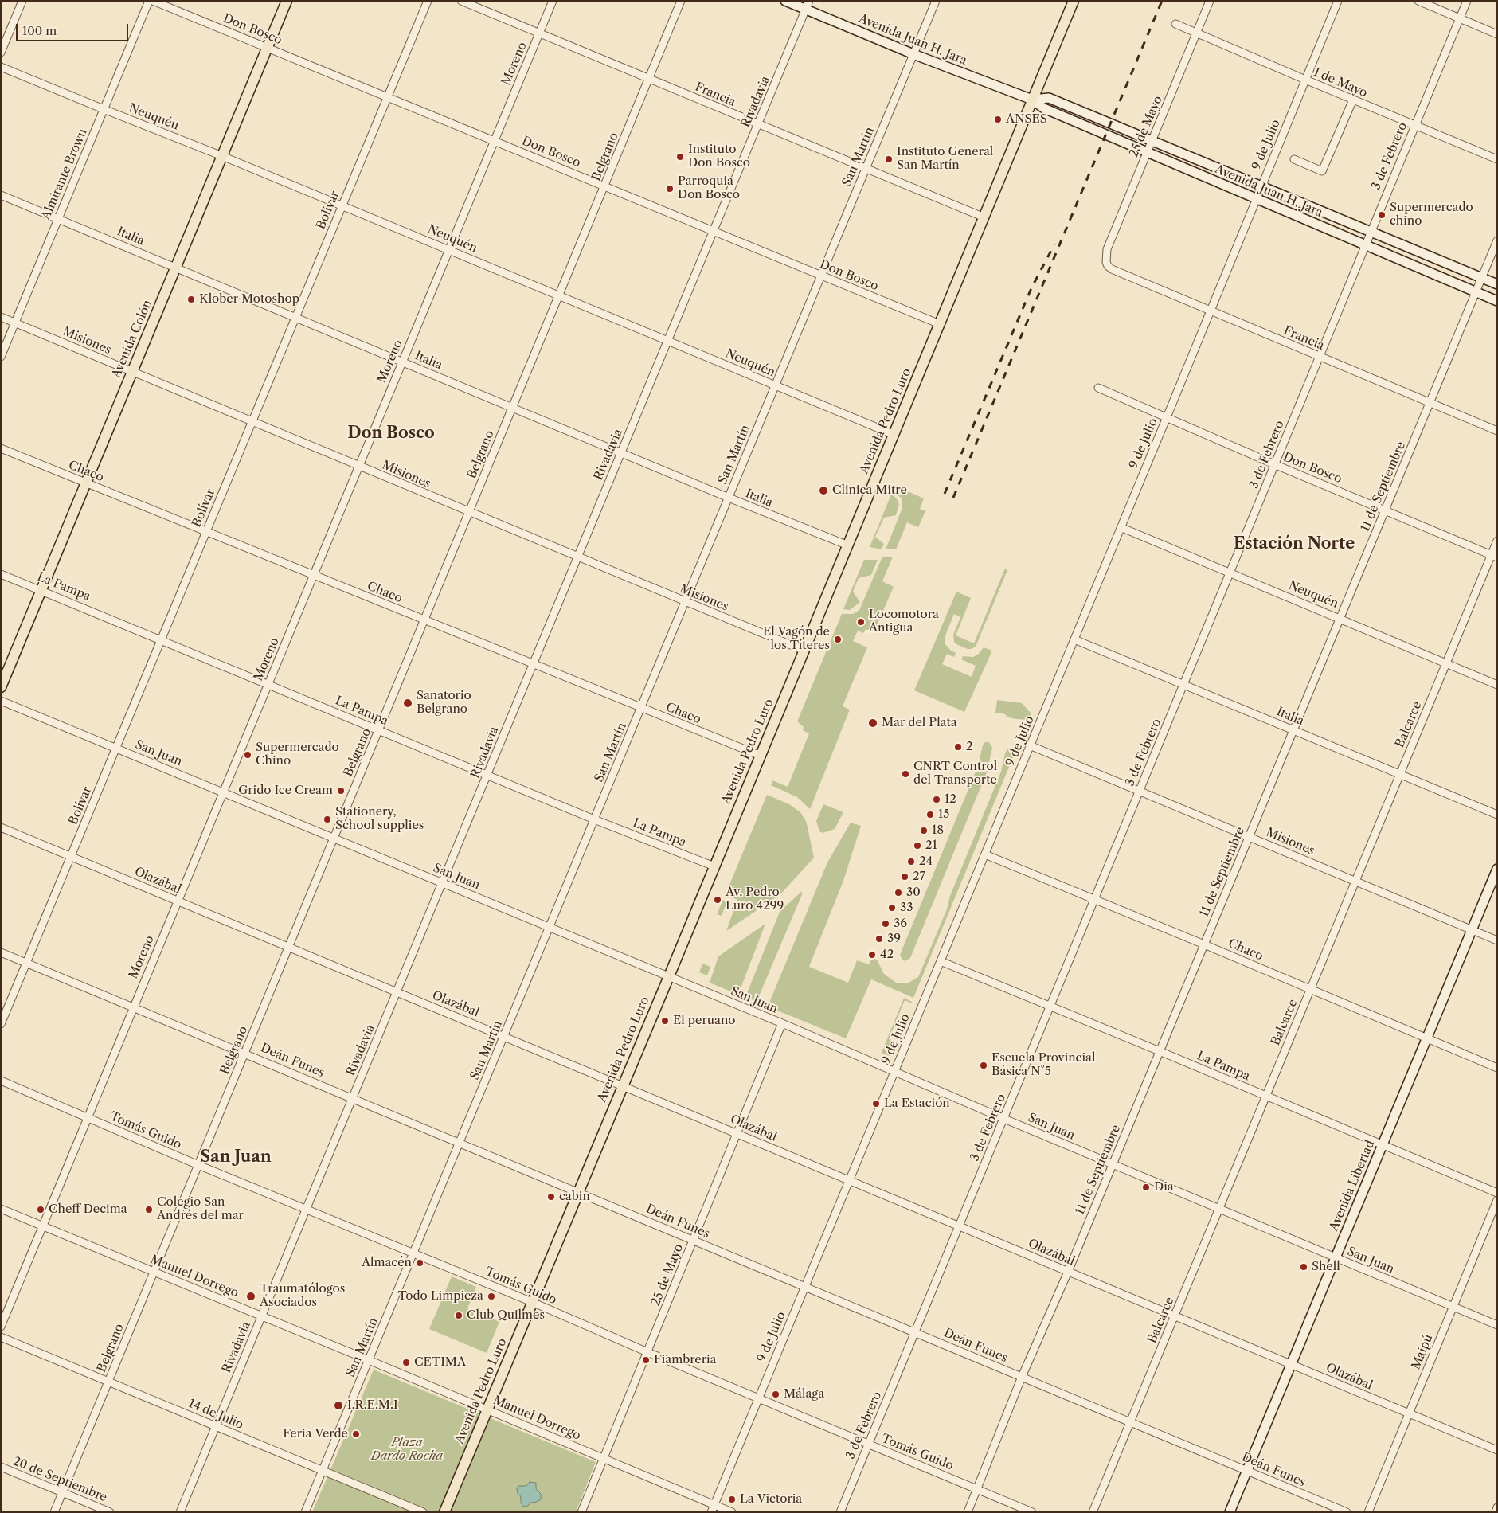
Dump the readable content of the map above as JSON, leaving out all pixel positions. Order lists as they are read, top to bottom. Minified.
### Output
{"streets":{"main road":["Avenida Juan H. Jara","Avenida Colón","Avenida Pedro Luro","Avenida Libertad"],"street":["Don Bosco","Moreno","1 de Mayo","Francia","Rivadavia","Neuquén","25 de Mayo","9 de Julio","3 de Febrero","Belgrano","San Martín","Almirante Brown","Bolívar","Italia","Misiones","Chaco","11 de Septiembre","La Pampa","Balcarce","San Juan","Olazábal","Deán Funes","Tomás Guido","Manuel Dorrego","Maipú","14 de Julio","20 de Septiembre"]},"crossings":[["Don Bosco","Moreno"],["Don Bosco","Rivadavia"],["Don Bosco","9 de Julio"],["Don Bosco","3 de Febrero"],["Don Bosco","Belgrano"],["Don Bosco","San Martín"],["Don Bosco","Bolívar"],["Don Bosco","Avenida Colón"],["Don Bosco","Avenida Pedro Luro"],["Don Bosco","11 de Septiembre"],["Don Bosco","Balcarce"],["Avenida Juan H. Jara","Rivadavia"],["Avenida Juan H. Jara","25 de Mayo"],["Avenida Juan H. Jara","9 de Julio"],["Avenida Juan H. Jara","3 de Febrero"],["Avenida Juan H. Jara","San Martín"],["Avenida Juan H. Jara","Avenida Pedro Luro"],["Avenida Juan H. Jara","11 de Septiembre"],["Moreno","Francia"],["Moreno","Neuquén"],["Moreno","Italia"],["Moreno","Misiones"],["Moreno","Chaco"],["Moreno","La Pampa"],["Moreno","San Juan"],["Moreno","Olazábal"],["Moreno","Deán Funes"],["Moreno","Tomás Guido"],["Moreno","Manuel Dorrego"],["1 de Mayo","25 de Mayo"],["1 de Mayo","9 de Julio"],["1 de Mayo","3 de Febrero"],["Francia","Rivadavia"],["Francia","25 de Mayo"],["Francia","9 de Julio"],["Francia","3 de Febrero"],["Francia","Belgrano"],["Francia","San Martín"],["Francia","Avenida Pedro Luro"],["Francia","11 de Septiembre"],["Rivadavia","Neuquén"],["Rivadavia","Italia"],["Rivadavia","Misiones"],["Rivadavia","Chaco"],["Rivadavia","La Pampa"],["Rivadavia","San Juan"],["Rivadavia","Olazábal"],["Rivadavia","Deán Funes"],["Rivadavia","Tomás Guido"],["Rivadavia","Manuel Dorrego"],["Rivadavia","14 de Julio"],["Neuquén","9 de Julio"],["Neuquén","3 de Febrero"],["Neuquén","Belgrano"],["Neuquén","San Martín"],["Neuquén","Almirante Brown"],["Neuquén","Bolívar"],["Neuquén","Avenida Colón"],["Neuquén","Avenida Pedro Luro"],["Neuquén","11 de Septiembre"],["Neuquén","Balcarce"],["25 de Mayo","San Juan"],["25 de Mayo","Olazábal"],["25 de Mayo","Deán Funes"],["25 de Mayo","Tomás Guido"],["25 de Mayo","Manuel Dorrego"],["9 de Julio","Italia"],["9 de Julio","Misiones"],["9 de Julio","Chaco"],["9 de Julio","La Pampa"],["9 de Julio","San Juan"],["9 de Julio","Olazábal"],["9 de Julio","Deán Funes"],["9 de Julio","Tomás Guido"],["9 de Julio","Manuel Dorrego"],["3 de Febrero","Italia"],["3 de Febrero","Misiones"],["3 de Febrero","Chaco"],["3 de Febrero","La Pampa"],["3 de Febrero","San Juan"],["3 de Febrero","Olazábal"],["3 de Febrero","Deán Funes"],["3 de Febrero","Tomás Guido"],["Belgrano","Italia"],["Belgrano","Misiones"],["Belgrano","Chaco"],["Belgrano","La Pampa"],["Belgrano","San Juan"],["Belgrano","Olazábal"],["Belgrano","Deán Funes"],["Belgrano","Tomás Guido"],["Belgrano","Manuel Dorrego"],["Belgrano","14 de Julio"],["Belgrano","20 de Septiembre"],["San Martín","Italia"],["San Martín","Misiones"],["San Martín","Chaco"],["San Martín","La Pampa"],["San Martín","San Juan"],["San Martín","Olazábal"],["San Martín","Deán Funes"],["San Martín","Tomás Guido"],["San Martín","Manuel Dorrego"],["San Martín","14 de Julio"],["Almirante Brown","Italia"],["Almirante Brown","Misiones"],["Bolívar","Italia"],["Bolívar","Misiones"],["Bolívar","Chaco"],["Bolívar","La Pampa"],["Bolívar","San Juan"],["Bolívar","Olazábal"],["Bolívar","Deán Funes"],["Italia","Avenida Colón"],["Italia","Avenida Pedro Luro"],["Italia","11 de Septiembre"],["Italia","Balcarce"],["Avenida Colón","Misiones"],["Avenida Colón","Chaco"],["Avenida Colón","La Pampa"],["Misiones","Avenida Pedro Luro"],["Misiones","11 de Septiembre"],["Misiones","Balcarce"],["Misiones","Avenida Libertad"],["Avenida Pedro Luro","Chaco"],["Avenida Pedro Luro","La Pampa"],["Avenida Pedro Luro","San Juan"],["Avenida Pedro Luro","Olazábal"],["Avenida Pedro Luro","Deán Funes"],["Avenida Pedro Luro","Tomás Guido"],["Avenida Pedro Luro","Manuel Dorrego"],["Chaco","11 de Septiembre"],["Chaco","Balcarce"],["Chaco","Avenida Libertad"],["11 de Septiembre","La Pampa"],["11 de Septiembre","San Juan"],["11 de Septiembre","Olazábal"],["11 de Septiembre","Deán Funes"],["11 de Septiembre","Tomás Guido"],["La Pampa","Balcarce"],["La Pampa","Avenida Libertad"],["Balcarce","San Juan"],["Balcarce","Olazábal"],["Balcarce","Deán Funes"],["San Juan","Avenida Libertad"],["San Juan","Maipú"],["Olazábal","Avenida Libertad"],["Olazábal","Maipú"],["Deán Funes","Avenida Libertad"]],"districts":["Don Bosco","Estación Norte","San Juan"],"parks":["Plaza Dardo Rocha"],"places":["ANSES","Instituto Don Bosco","Instituto General San Martín","Parroquia Don Bosco","Supermercado chino","Klober Motoshop","Clinica Mitre","Locomotora Antigua","El Vagón de los Títeres","Sanatorio Belgrano","Mar del Plata","2","Supermercado Chino","CNRT Control del Transporte","Grido Ice Cream","12","15","Stationery, School supplies","18","21","24","27","30","Av. Pedro Luro 4299","33","36","39","42","El peruano","Escuela Provincial Básica N°5","La Estación","Dia","cabin","Cheff Decima","Colegio San Andrés del mar","Almacén","Shell","Traumatólogos Asociados","Todo Limpieza","Club Quilmes","Fiambreria","CETIMA","Málaga","I.R.E.M.I","Feria Verde","La Victoria"],"scale_bar":"100 m"}
